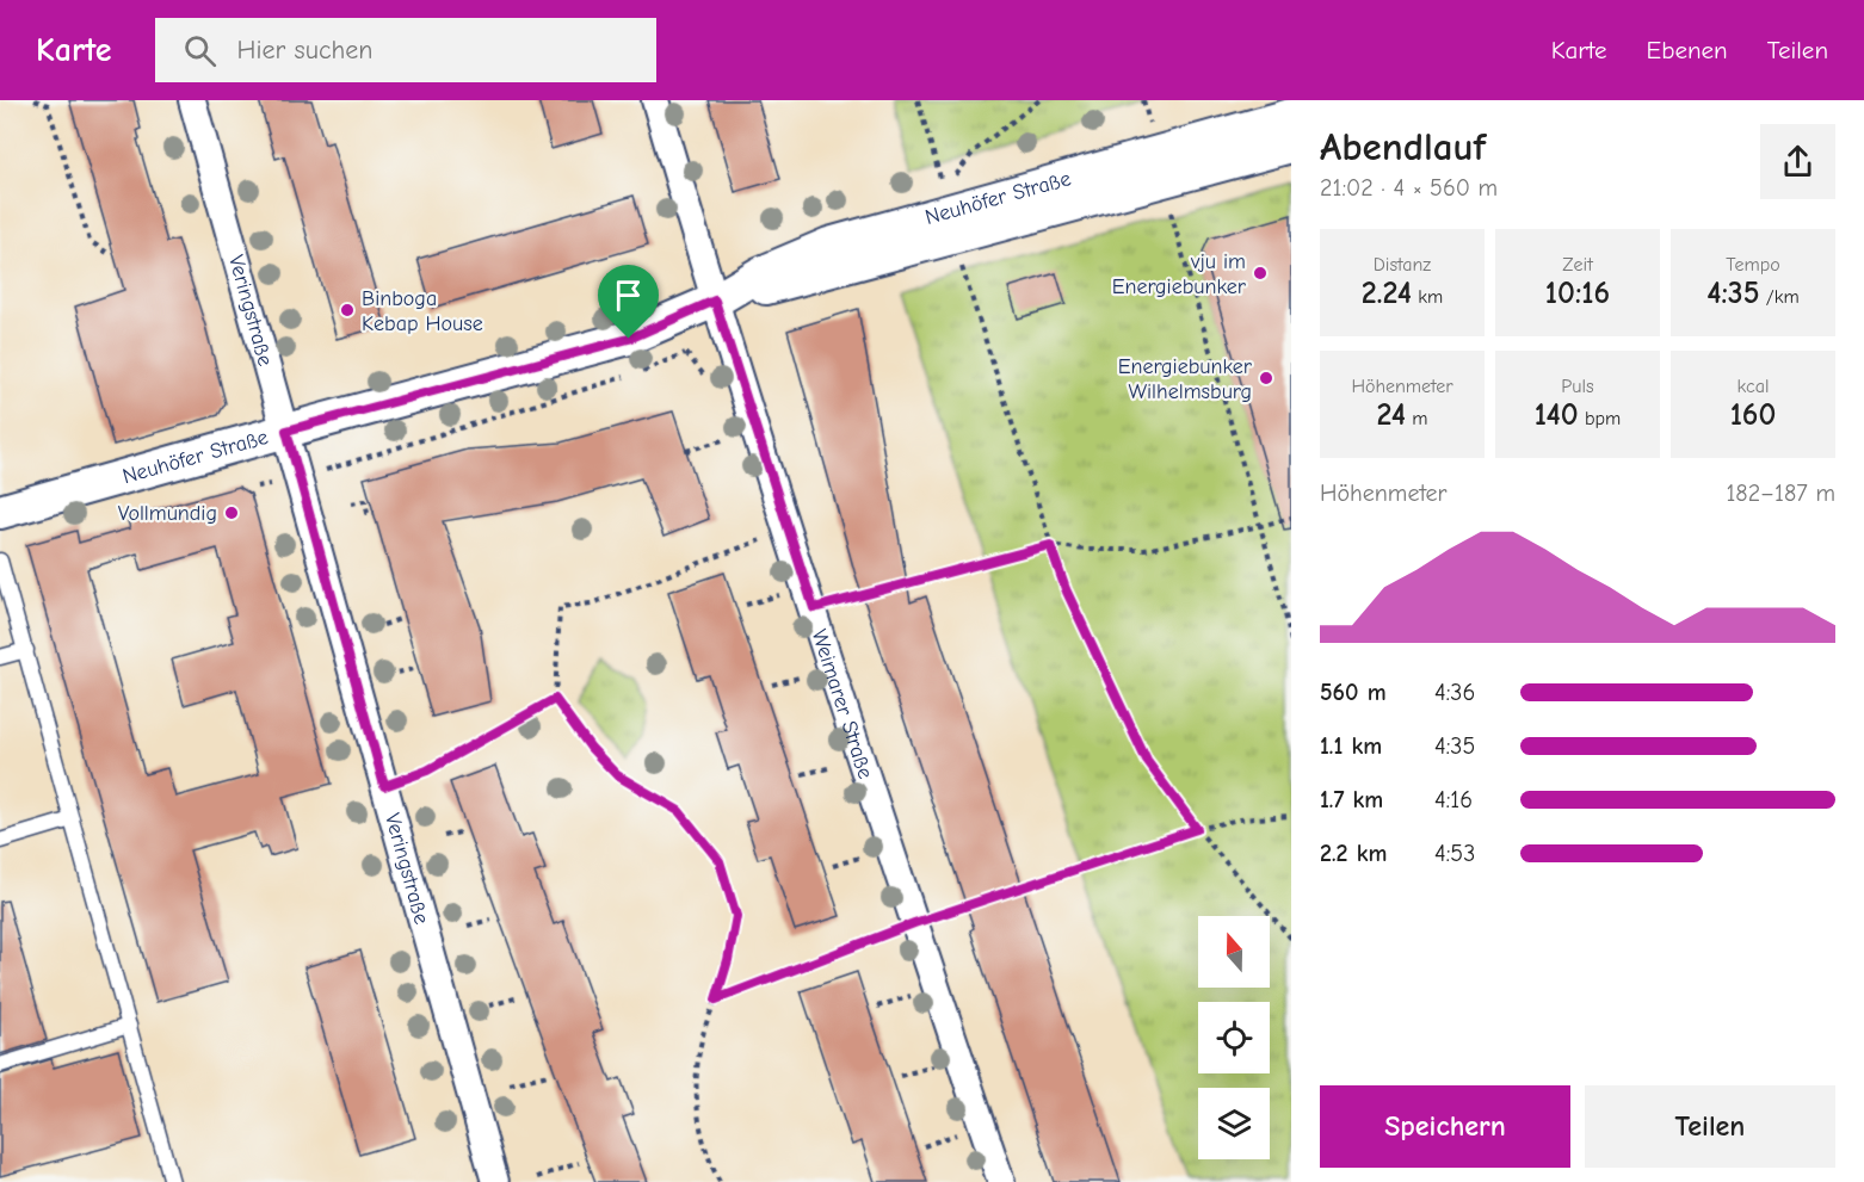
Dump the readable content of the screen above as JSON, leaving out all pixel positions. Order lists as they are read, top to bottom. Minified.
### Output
{"streets":{"street":["Neuhöfer Straße","Veringstraße","Weimarer Straße"]},"crossings":[["Neuhöfer Straße","Veringstraße"],["Neuhöfer Straße","Weimarer Straße"]],"places":["vju im Energiebunker","Binboga Kebap House","Energiebunker Wilhelmsburg","Vollmundig"],"north":"top","page":{"header":"Karte","search":"Hier suchen","nav":["Karte","Ebenen","Teilen"],"heading":["Abendlauf","21:02 · 4 × 560 m"],"stats":[["Distanz","2.24 km"],["Zeit","10:16"],["Tempo","4:35 /km"],["Höhenmeter","24 m"],["Puls","140 bpm"],["kcal","160"]],"chart":["Höhenmeter","182–187 m"],"list":[{"name":"560 m","note":"4:36"},{"name":"1.1 km","note":"4:35"},{"name":"1.7 km","note":"4:16"},{"name":"2.2 km","note":"4:53"}],"buttons":["Speichern","Teilen"]}}
